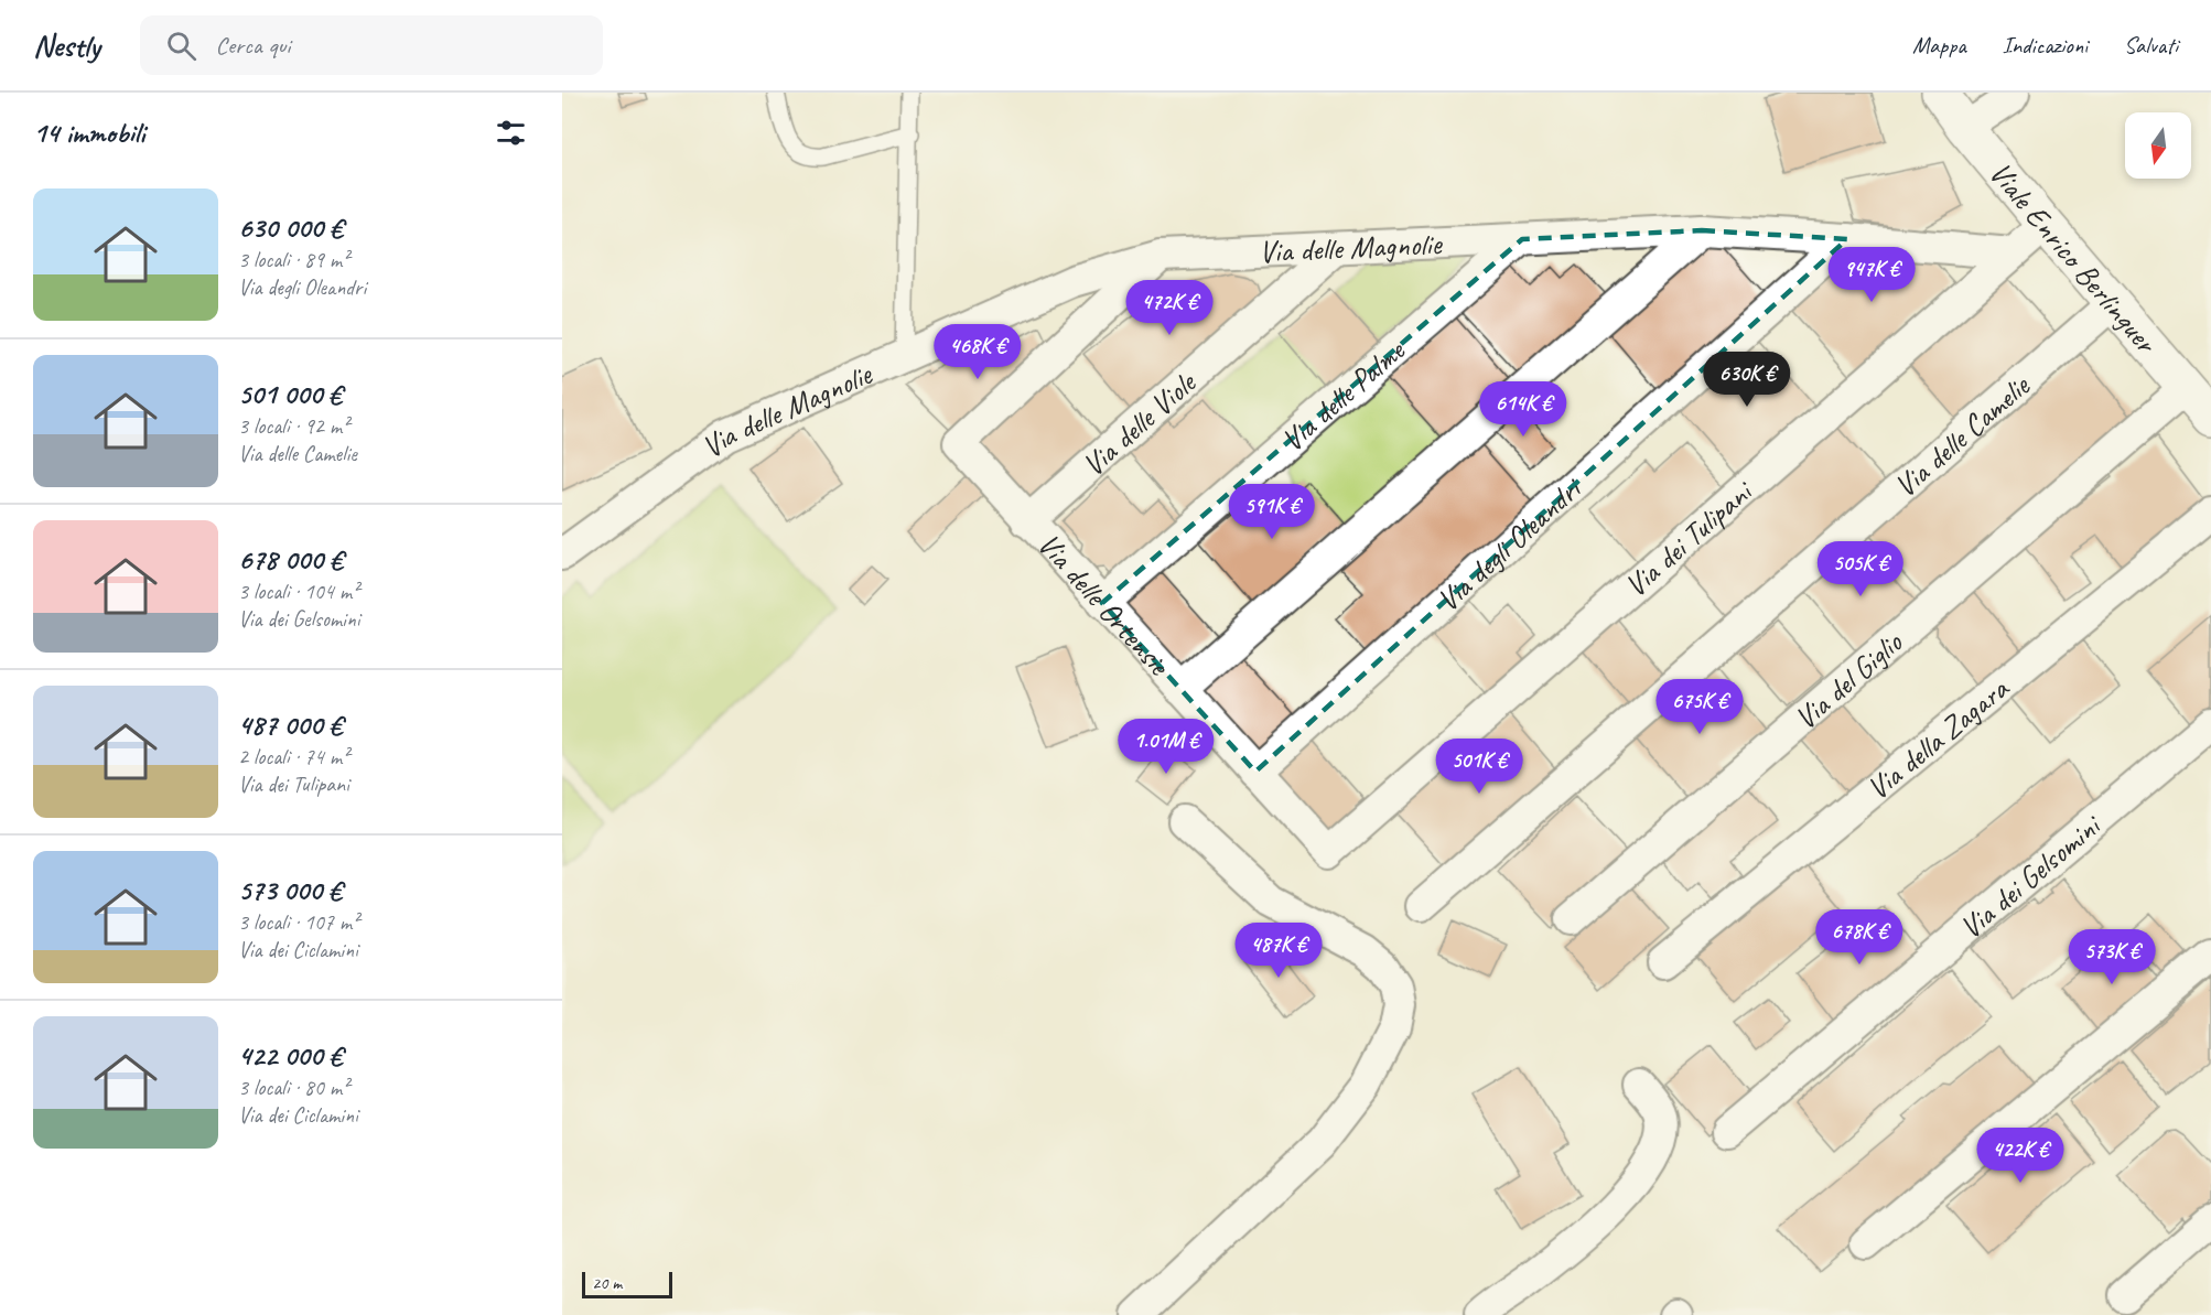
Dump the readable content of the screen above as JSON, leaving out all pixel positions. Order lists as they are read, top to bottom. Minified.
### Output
{"streets":{"main road":["Viale Enrico Berlinguer"],"street":["Via delle Magnolie","Via delle Palme","Via delle Viole","Via delle Camelie","Via dei Tulipani","Via degli Oleandri","Via delle Ortensie","Via del Giglio","Via della Zagara","Via dei Gelsomini"]},"crossings":[["Via delle Magnolie","Via delle Palme"],["Via delle Magnolie","Via delle Viole"],["Via delle Magnolie","Via dei Tulipani"],["Via delle Magnolie","Via degli Oleandri"],["Via delle Magnolie","Via delle Ortensie"],["Viale Enrico Berlinguer","Via delle Camelie"],["Viale Enrico Berlinguer","Via dei Tulipani"],["Viale Enrico Berlinguer","Via del Giglio"],["Via delle Palme","Via delle Ortensie"],["Via delle Viole","Via delle Ortensie"],["Via dei Tulipani","Via delle Ortensie"],["Via degli Oleandri","Via delle Ortensie"]],"scale_bar":"20 m","north":"bottom","page":{"header":"Nestly","search":"Cerca qui","nav":["Mappa","Indicazioni","Salvati"],"heading":"14 immobili","list":[{"name":"630 000 €","note":"3 locali · 89 m² · Via degli Oleandri"},{"name":"501 000 €","note":"3 locali · 92 m² · Via delle Camelie"},{"name":"678 000 €","note":"3 locali · 104 m² · Via dei Gelsomini"},{"name":"487 000 €","note":"2 locali · 74 m² · Via dei Tulipani"},{"name":"573 000 €","note":"3 locali · 107 m² · Via dei Ciclamini"},{"name":"422 000 €","note":"3 locali · 80 m² · Via dei Ciclamini"}],"price":["947K €","472K €","468K €","630K €","614K €","591K €","505K €","675K €","1.01M €","501K €","678K €","487K €","573K €","422K €"],"scale":"20 m"}}
